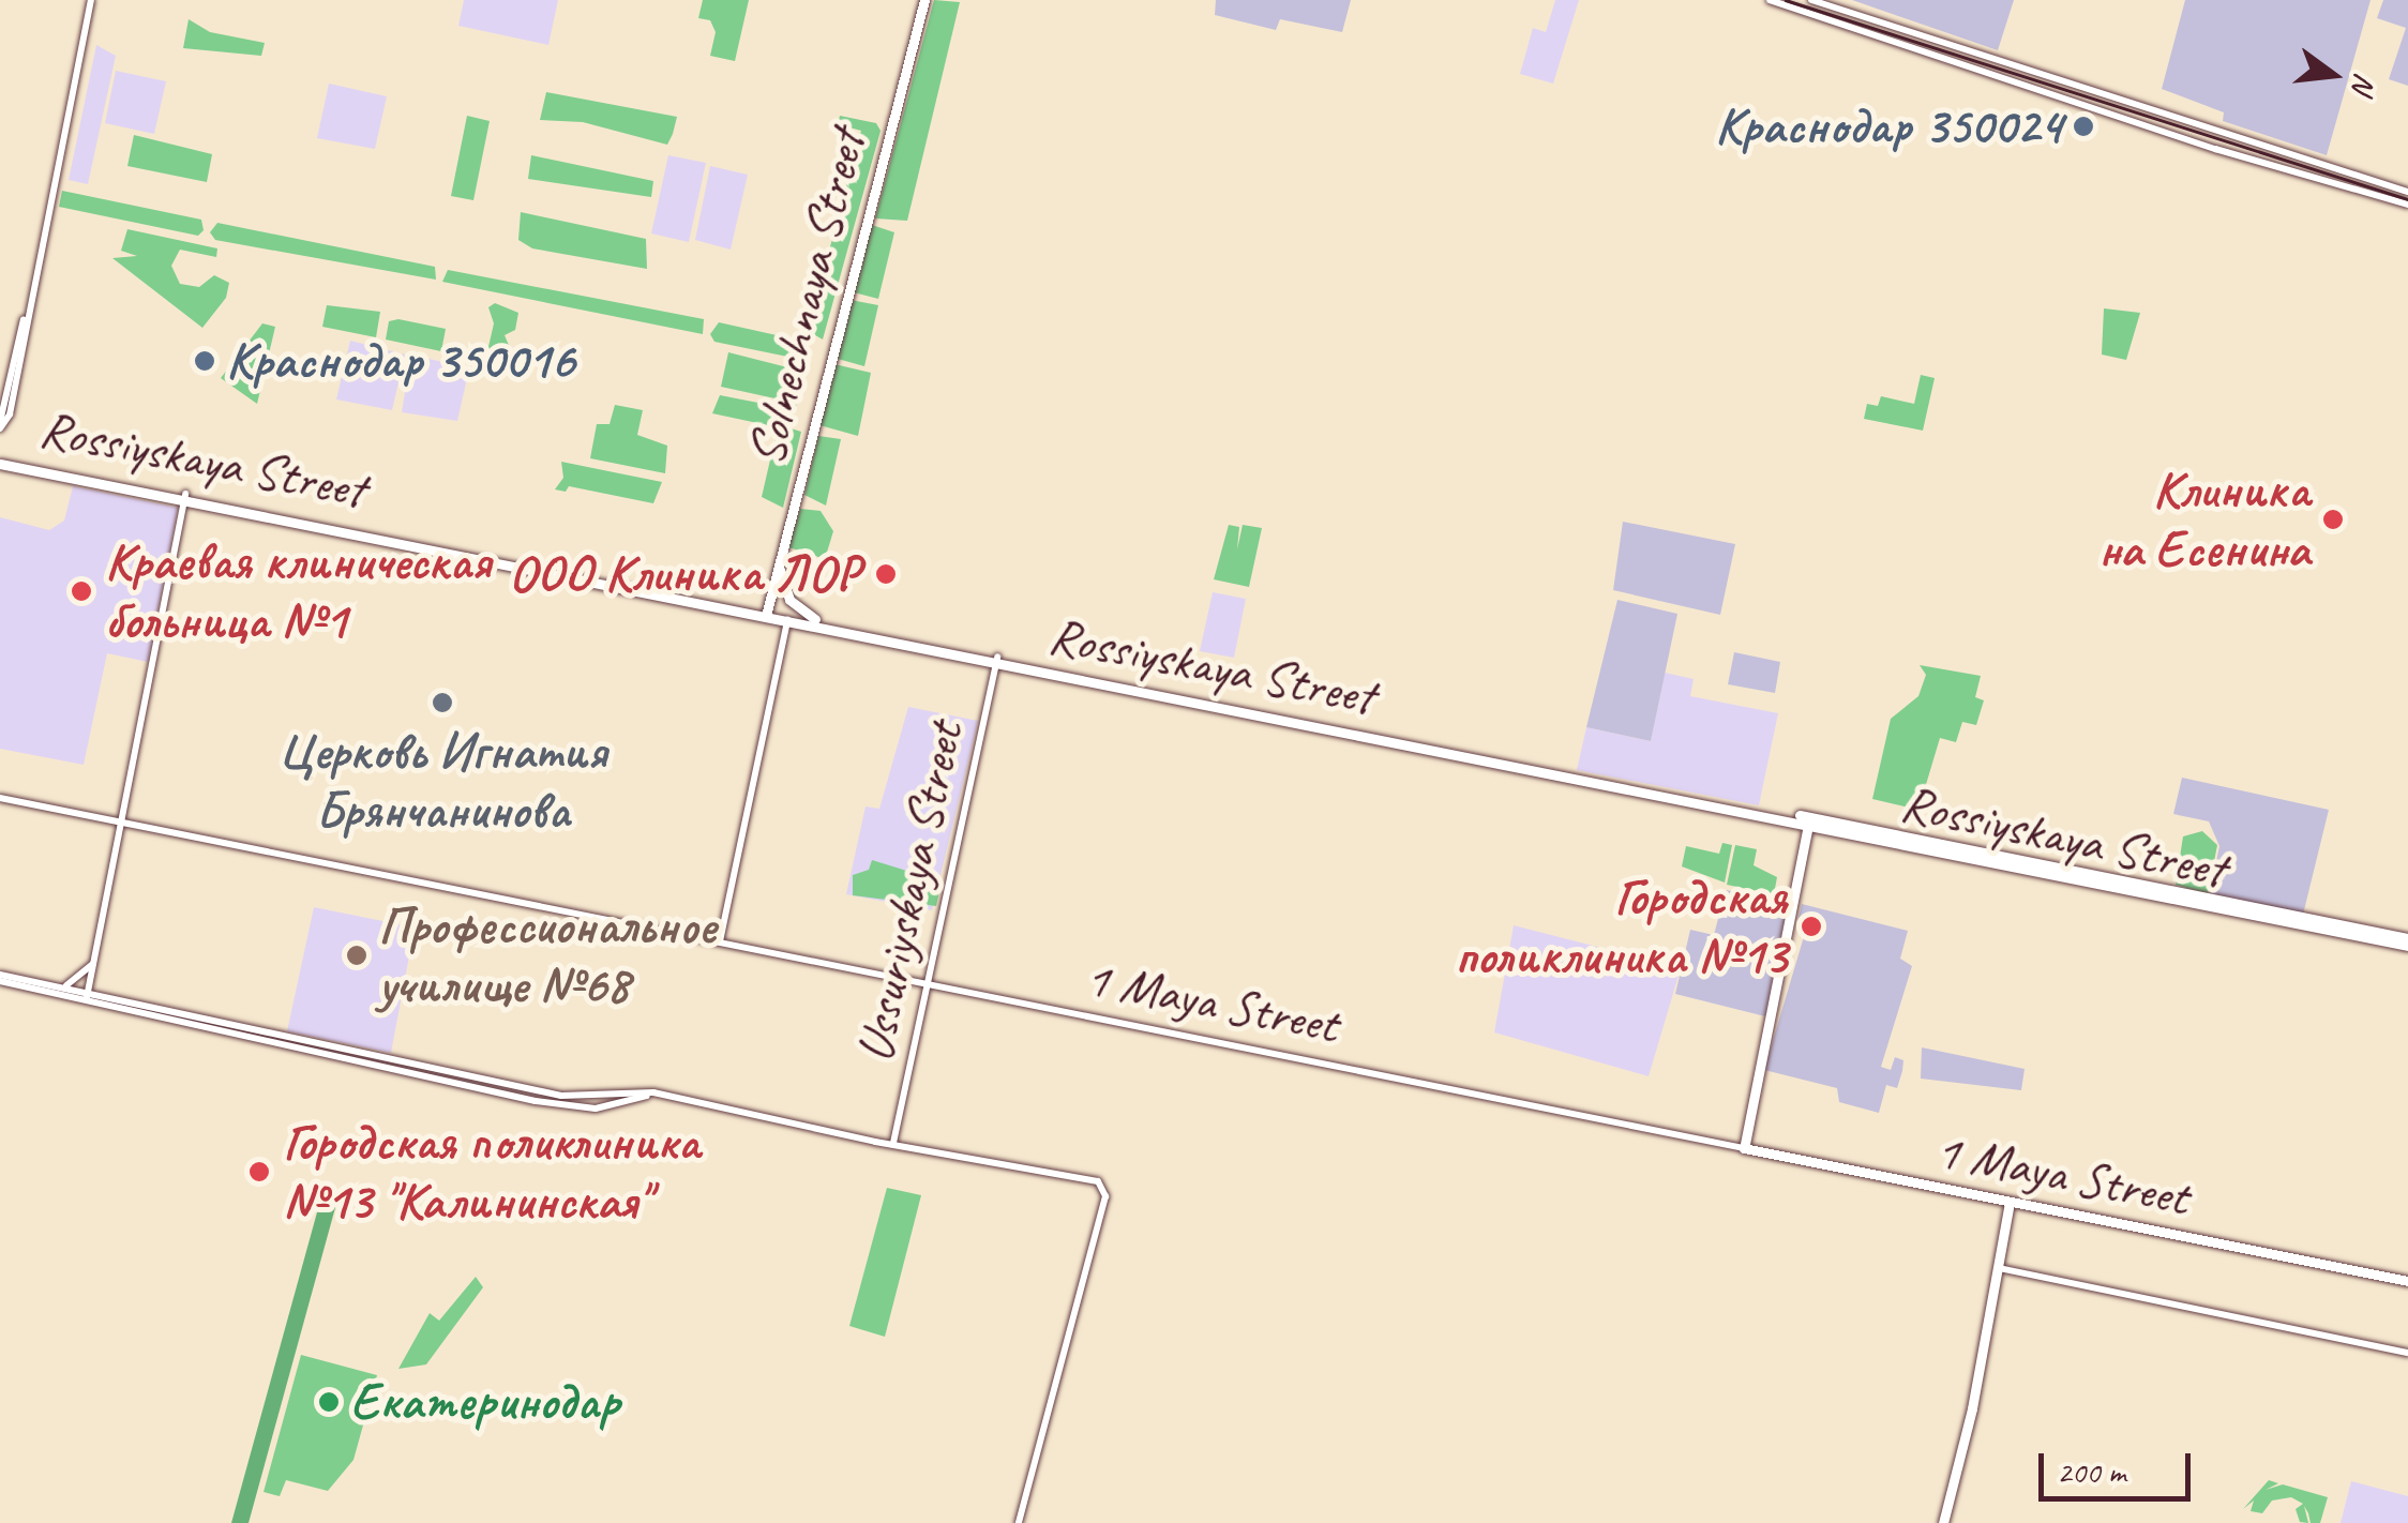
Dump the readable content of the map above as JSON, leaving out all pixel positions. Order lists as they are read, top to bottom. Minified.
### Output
{"streets":{"main road":["Solnechnaya Street","Rossiyskaya Street","1 Maya Street"],"street":["Ussuriyskaya Street"]},"crossings":[["Solnechnaya Street","Rossiyskaya Street"],["Rossiyskaya Street","Ussuriyskaya Street"],["Ussuriyskaya Street","1 Maya Street"]],"places":["Краснодар 350024","Краснодар 350016","Клиника на Есенина","ООО Клиника ЛОР","Краевая клиническая больница №1","Церковь Игнатия Брянчанинова","Городская поликлиника №13","Профессиональное училище №68","Городская поликлиника №13 \"Калининская\"","Екатеринодар"],"scale_bar":"200 m","north":"right"}
